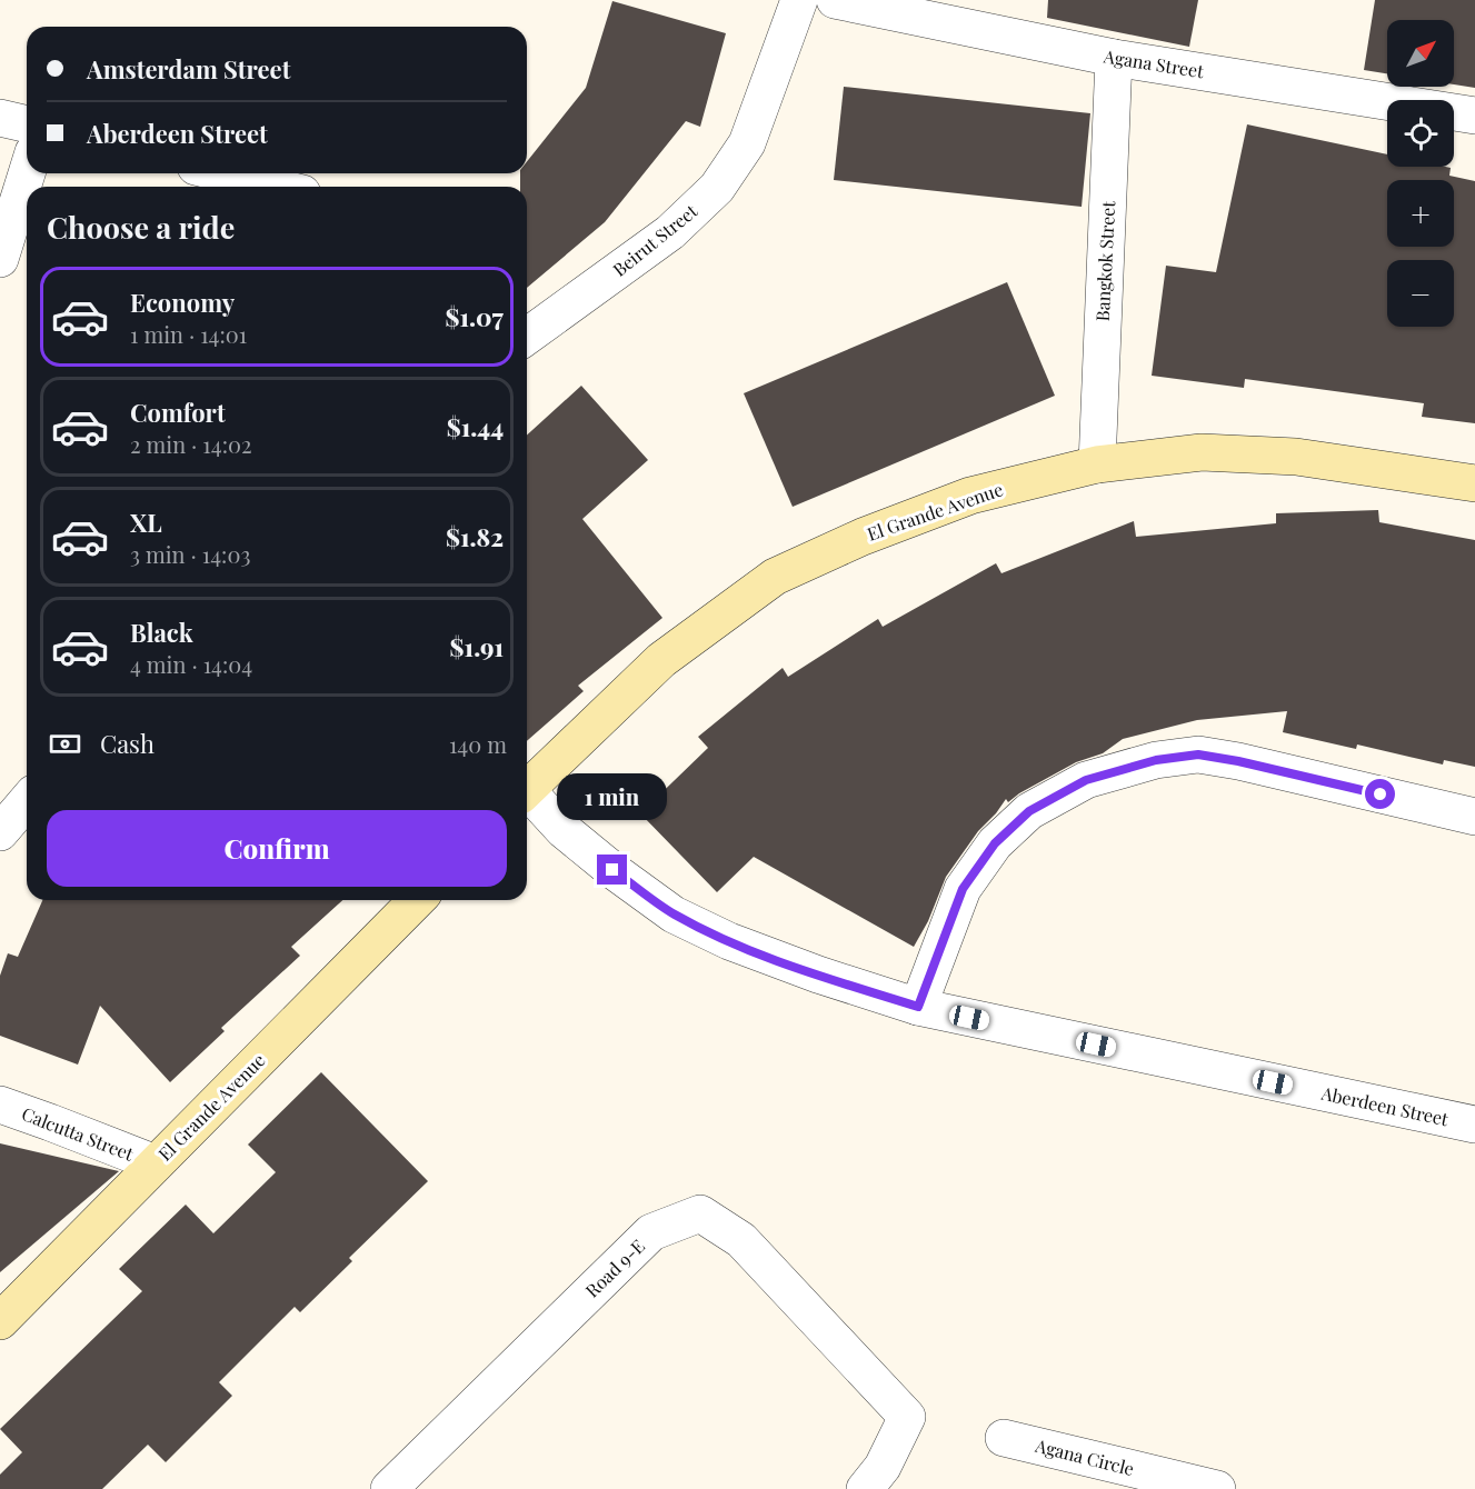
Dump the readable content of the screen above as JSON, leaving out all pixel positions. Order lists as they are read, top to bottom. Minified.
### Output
{"streets":{"street":["Agana Street","Beirut Street","Bangkok Street","El Grande Avenue","Aberdeen Street","Calcutta Street","Road 9-E","Agana Circle"]},"crossings":[["Agana Street","Bangkok Street"],["Bangkok Street","El Grande Avenue"],["El Grande Avenue","Calcutta Street"]],"north":"top right","page":{"map_buttons":["+","−"],"banner":["Amsterdam Street","Aberdeen Street"],"heading":"Choose a ride","list":[{"name":"Economy","note":"1 min · 14:01","value":"$1.07"},{"name":"Comfort","note":"2 min · 14:02","value":"$1.44"},{"name":"XL","note":"3 min · 14:03","value":"$1.82"},{"name":"Black","note":"4 min · 14:04","value":"$1.91"}],"pay":["Cash","140 m"],"bubble":"1 min","buttons":"Confirm"}}
